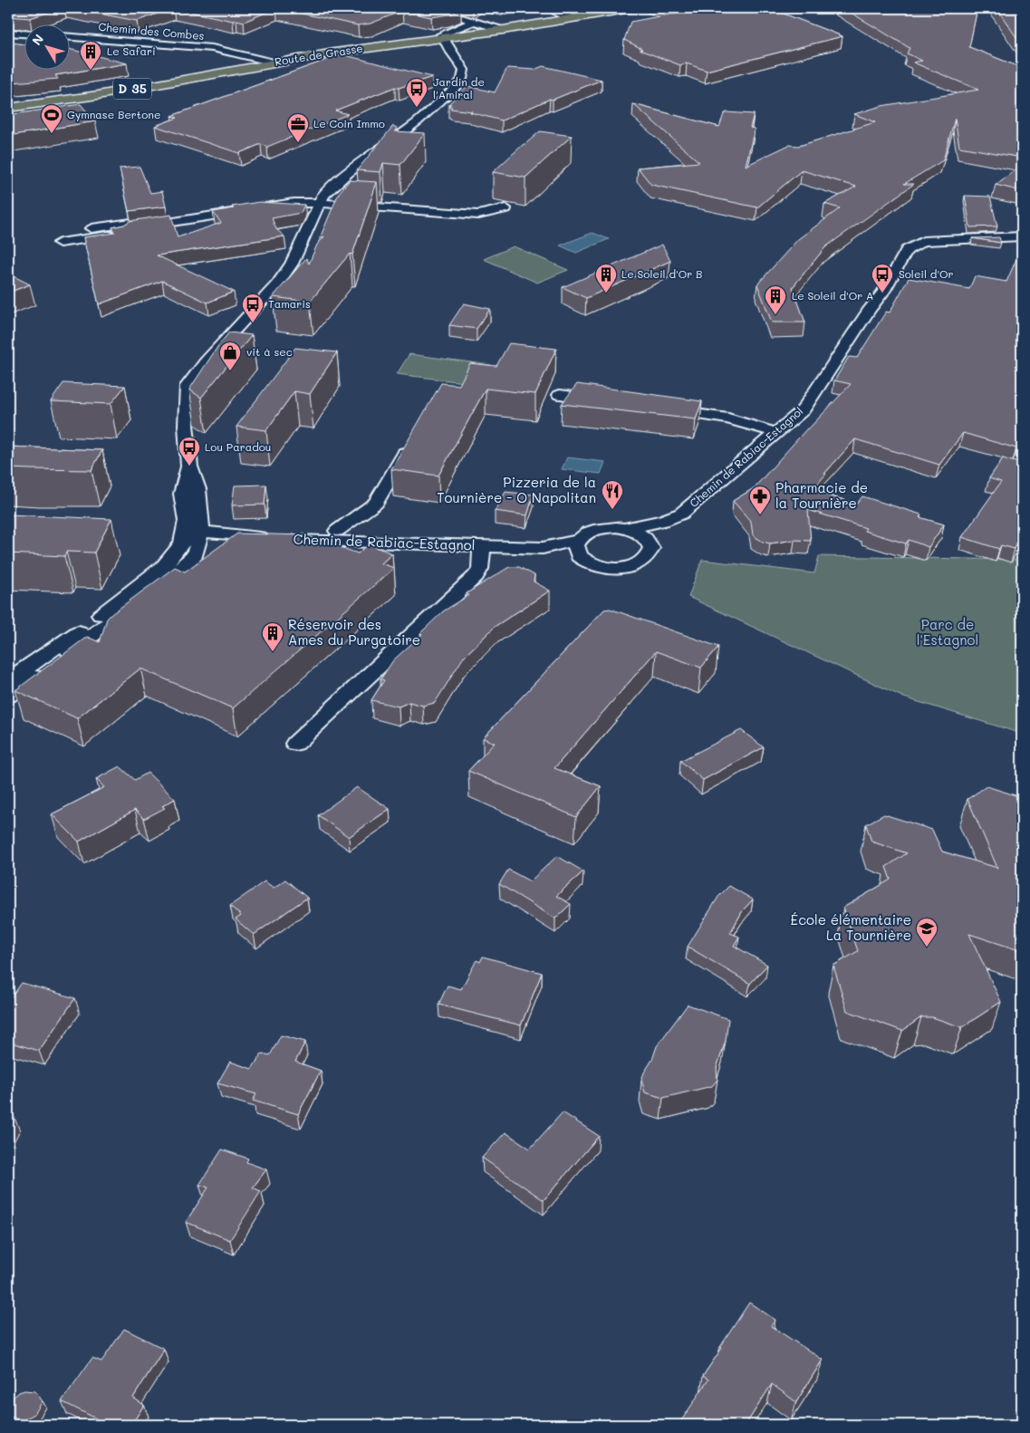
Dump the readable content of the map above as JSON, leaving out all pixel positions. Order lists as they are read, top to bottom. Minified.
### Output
{"streets":{"main road":["Route de Grasse","D 35"],"street":["Chemin des Combes","Chemin de Rabiac-Estagnol"]},"crossings":[["Chemin des Combes","Route de Grasse"]],"parks":["Parc de l'Estagnol"],"places":{"building":["Le Safari","Le Soleil d'Or B","Le Soleil d'Or A","Réservoir des Ames du Purgatoire"],"bus stop":["Jardin de l'Amiral","Soleil d'Or","Tamaris","Lou Paradou"],"sports":["Gymnase Bertone"],"office":["Le Coin Immo"],"shop":["vit à sec"],"restaurant":["Pizzeria de la Tournière - O Napolitan"],"pharmacy":["Pharmacie de la Tournière"],"school or university":["École élémentaire La Tournière"]},"north":"top left"}
